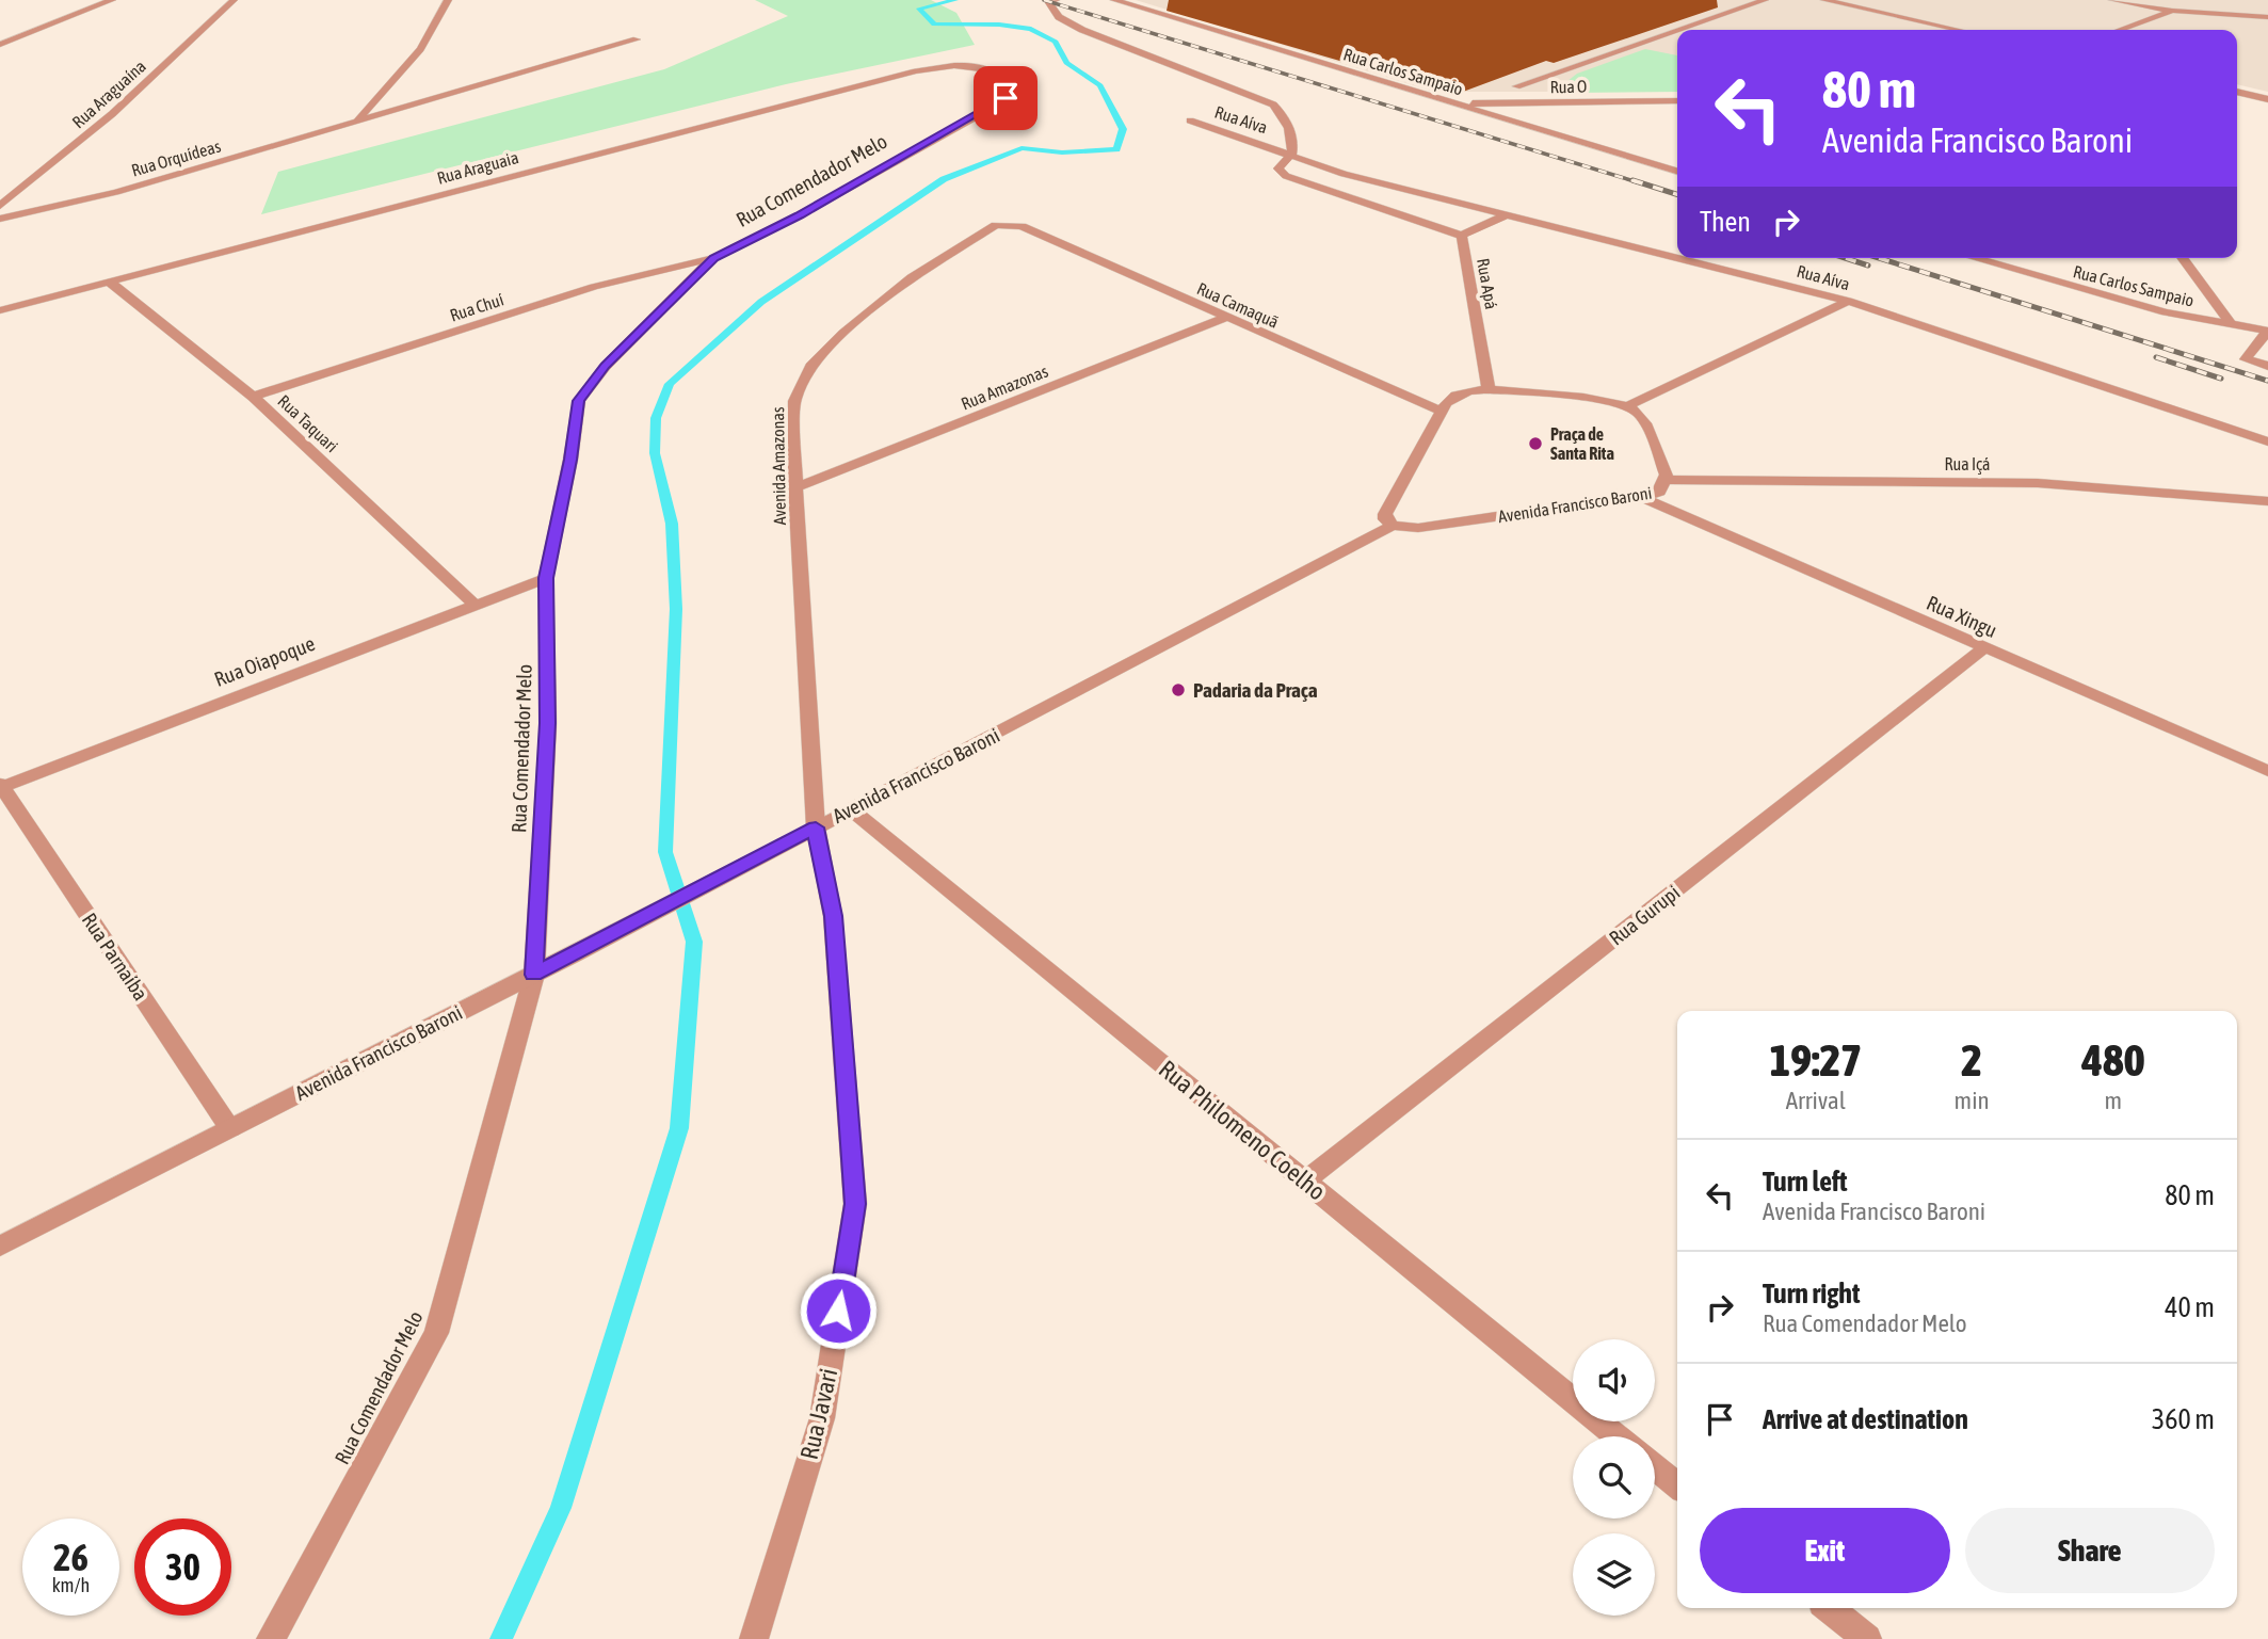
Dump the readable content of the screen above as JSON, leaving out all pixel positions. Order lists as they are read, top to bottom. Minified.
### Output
{"streets":{"street":["Rua Carlos Sampaio","Rua O","Rua Araguaína","Rua Aíva","Rua Orquídeas","Rua Araguaia","Rua Comendador Melo","Rua Apá","Rua Camaquã","Rua Chuí","Rua Amazonas","Rua Taquari","Rua Içá","Avenida Amazonas","Avenida Francisco Baroni","Rua Xingu","Rua Oiapoque","Rua Gurupi","Rua Parnaíba","Rua Philomeno Coelho","Rua Javari"]},"crossings":[["Rua Carlos Sampaio","Rua O"],["Rua Aíva","Rua Apá"],["Rua Araguaia","Rua Comendador Melo"],["Rua Araguaia","Rua Taquari"],["Rua Comendador Melo","Rua Chuí"],["Rua Comendador Melo","Avenida Francisco Baroni"],["Rua Comendador Melo","Rua Oiapoque"],["Rua Camaquã","Rua Amazonas"],["Rua Camaquã","Avenida Amazonas"],["Rua Chuí","Rua Taquari"],["Rua Amazonas","Avenida Amazonas"],["Rua Taquari","Rua Oiapoque"],["Rua Içá","Avenida Francisco Baroni"],["Avenida Amazonas","Avenida Francisco Baroni"],["Avenida Amazonas","Rua Javari"],["Avenida Francisco Baroni","Rua Xingu"],["Avenida Francisco Baroni","Rua Parnaíba"],["Avenida Francisco Baroni","Rua Philomeno Coelho"],["Avenida Francisco Baroni","Rua Javari"],["Rua Xingu","Rua Gurupi"],["Rua Oiapoque","Rua Parnaíba"],["Rua Gurupi","Rua Philomeno Coelho"]],"places":["Praça de Santa Rita","Padaria da Praça"],"page":{"turn":["80 m","Avenida Francisco Baroni"],"then":"Then","eta":["19:27","Arrival","2","min","480","m"],"list":[{"name":"Turn left","note":"Avenida Francisco Baroni","value":"80 m"},{"name":"Turn right","note":"Rua Comendador Melo","value":"40 m"},{"name":"Arrive at destination","value":"360 m"}],"buttons":["Exit","Share"],"speed":"26 km/h","limit":"30"}}
